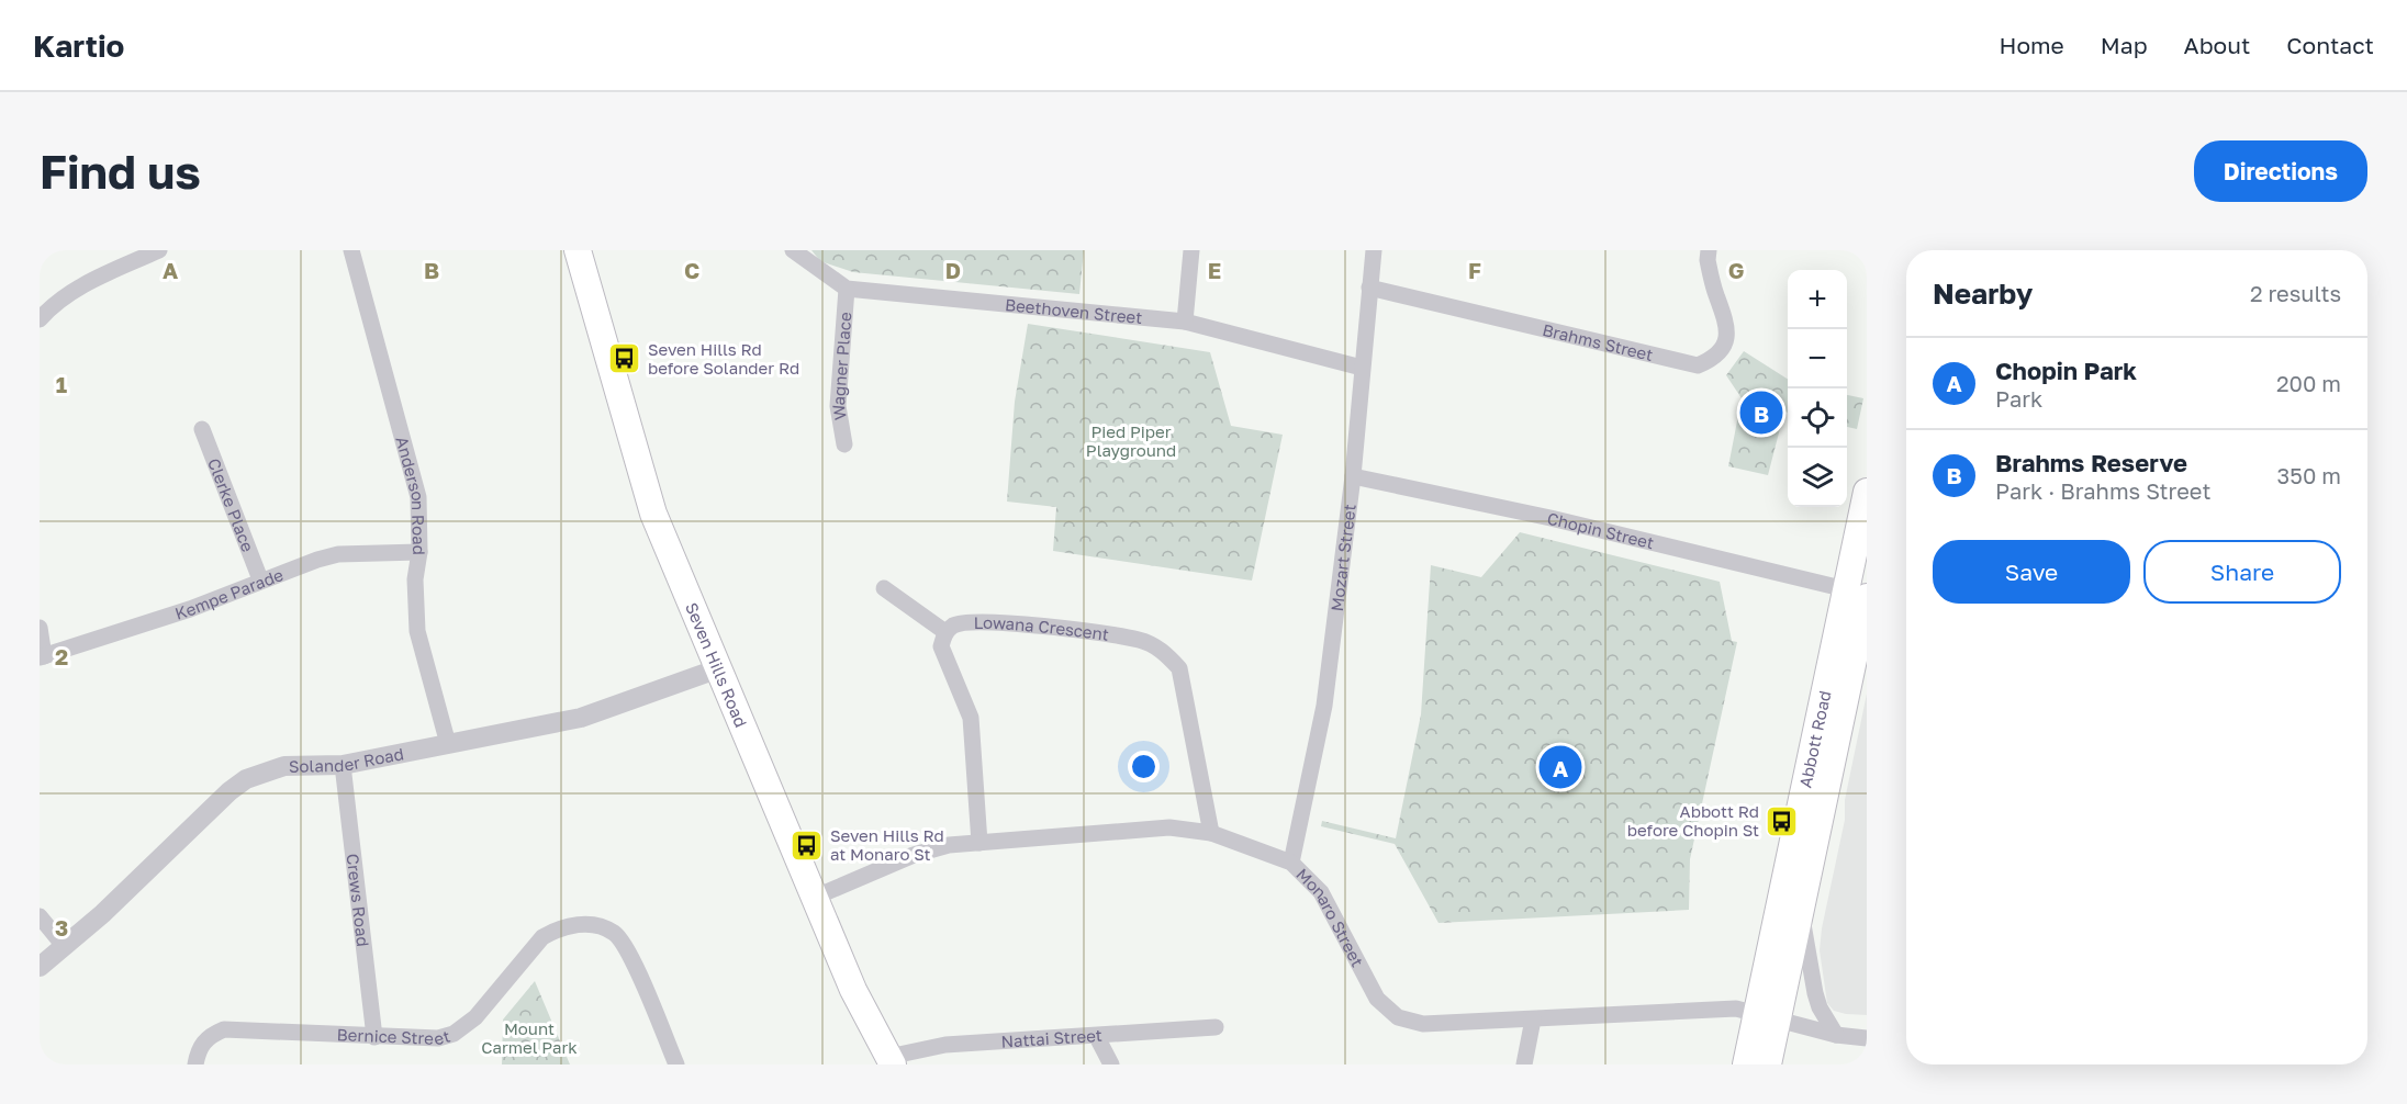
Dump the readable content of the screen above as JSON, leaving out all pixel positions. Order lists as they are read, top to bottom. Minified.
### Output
{"streets":{"main road":["Seven Hills Road","Abbott Road"],"street":["Beethoven Street","Brahms Street","Wagner Place","Anderson Road","Clerke Place","Chopin Street","Mozart Street","Kempe Parade","Lowana Crescent","Solander Road","Crews Road","Monaro Street","Bernice Street","Nattai Street"]},"crossings":[["Beethoven Street","Wagner Place"],["Beethoven Street","Mozart Street"],["Brahms Street","Mozart Street"],["Anderson Road","Kempe Parade"],["Anderson Road","Solander Road"],["Clerke Place","Kempe Parade"],["Chopin Street","Mozart Street"],["Chopin Street","Abbott Road"],["Mozart Street","Monaro Street"],["Lowana Crescent","Monaro Street"],["Seven Hills Road","Solander Road"],["Seven Hills Road","Monaro Street"],["Seven Hills Road","Nattai Street"],["Abbott Road","Monaro Street"],["Solander Road","Crews Road"],["Crews Road","Bernice Street"]],"parks":["Pied Piper Playground","Mount Carmel Park"],"places":{"bus stop":["Seven Hills Rd before Solander Rd","Abbott Rd before Chopin St","Seven Hills Rd at Monaro St"]},"page":{"header":"Kartio","nav":["Home","Map","About","Contact"],"buttons":["Directions",["Save","Share"]],"title":"Find us","heading":["Nearby","2 results"],"map_buttons":["+","−"],"list":[{"mark":"A","name":"Chopin Park","note":"Park","value":"200 m"},{"mark":"B","name":"Brahms Reserve","note":"Park · Brahms Street","value":"350 m"}],"pins":["B","A"]},"grid":{"columns":["A","B","C","D","E","F","G"],"rows":["1","2","3"]}}
